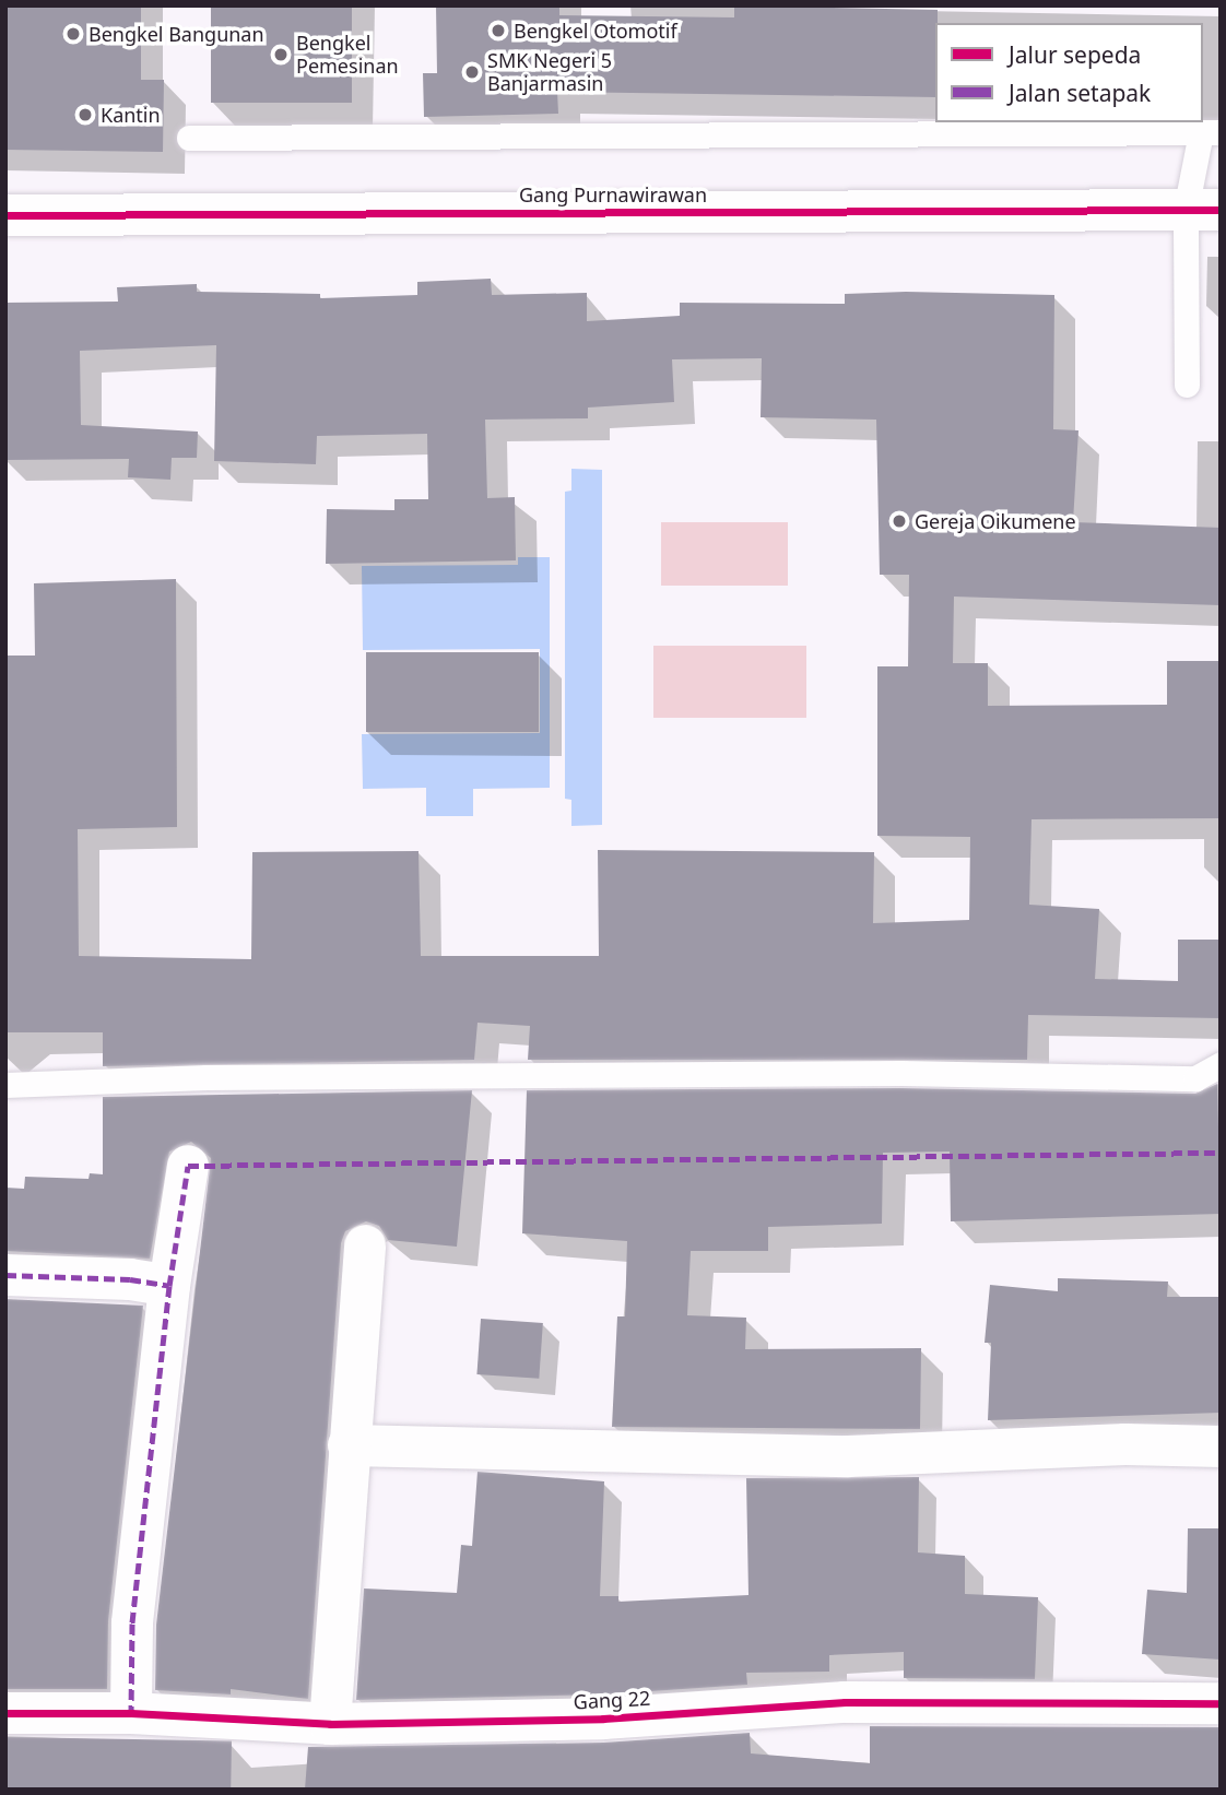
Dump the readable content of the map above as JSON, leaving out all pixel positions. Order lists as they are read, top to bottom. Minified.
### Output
{"streets":{"street":["Gang Purnawirawan","Gang 22"]},"places":["Bengkel Otomotif","Bengkel Bangunan","Bengkel Pemesinan","SMK Negeri 5 Banjarmasin","Kantin","Gereja Oikumene"],"legend":["Jalur sepeda","Jalan setapak"]}
